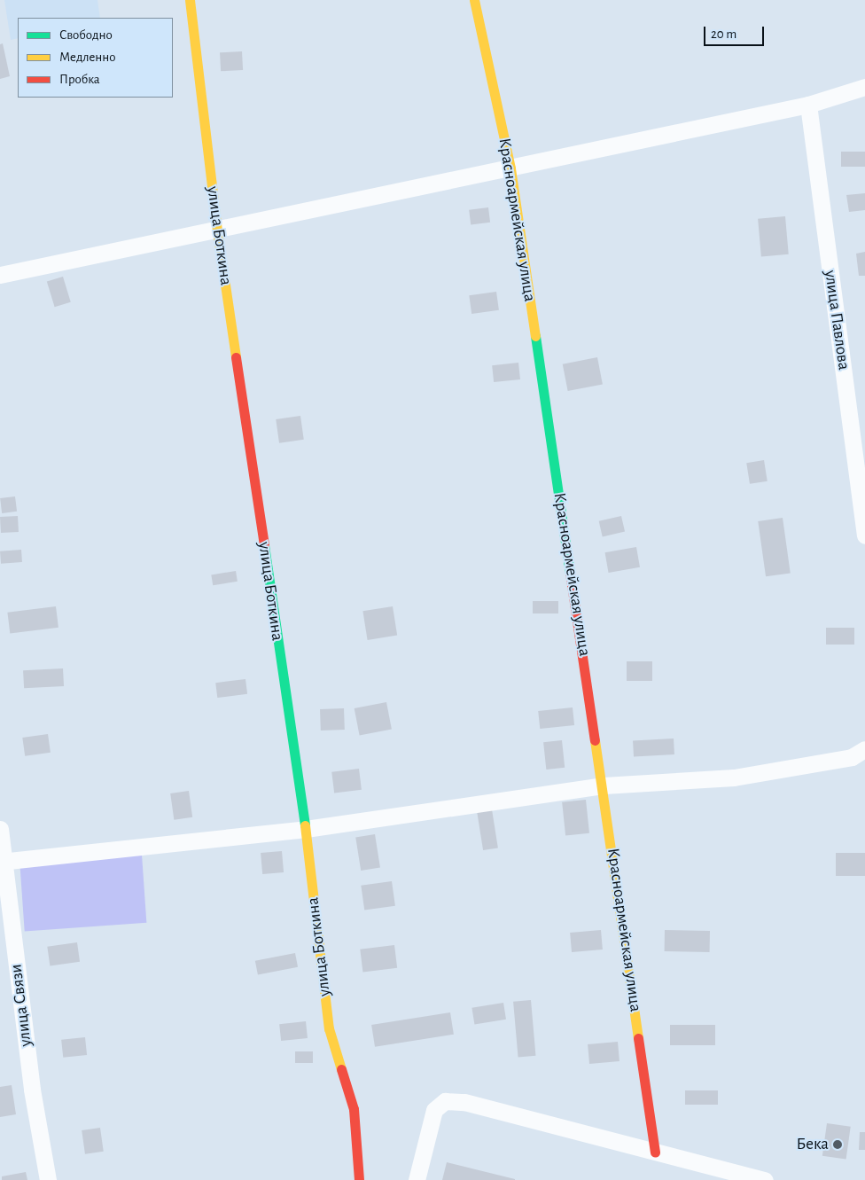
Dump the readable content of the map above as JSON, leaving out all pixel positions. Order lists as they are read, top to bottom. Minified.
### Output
{"streets":{"street":["Красноармейская улица","улица Боткина","улица Павлова","улица Связи"]},"places":["Бека"],"legend":["Свободно","Медленно","Пробка"],"scale_bar":"20 m"}
